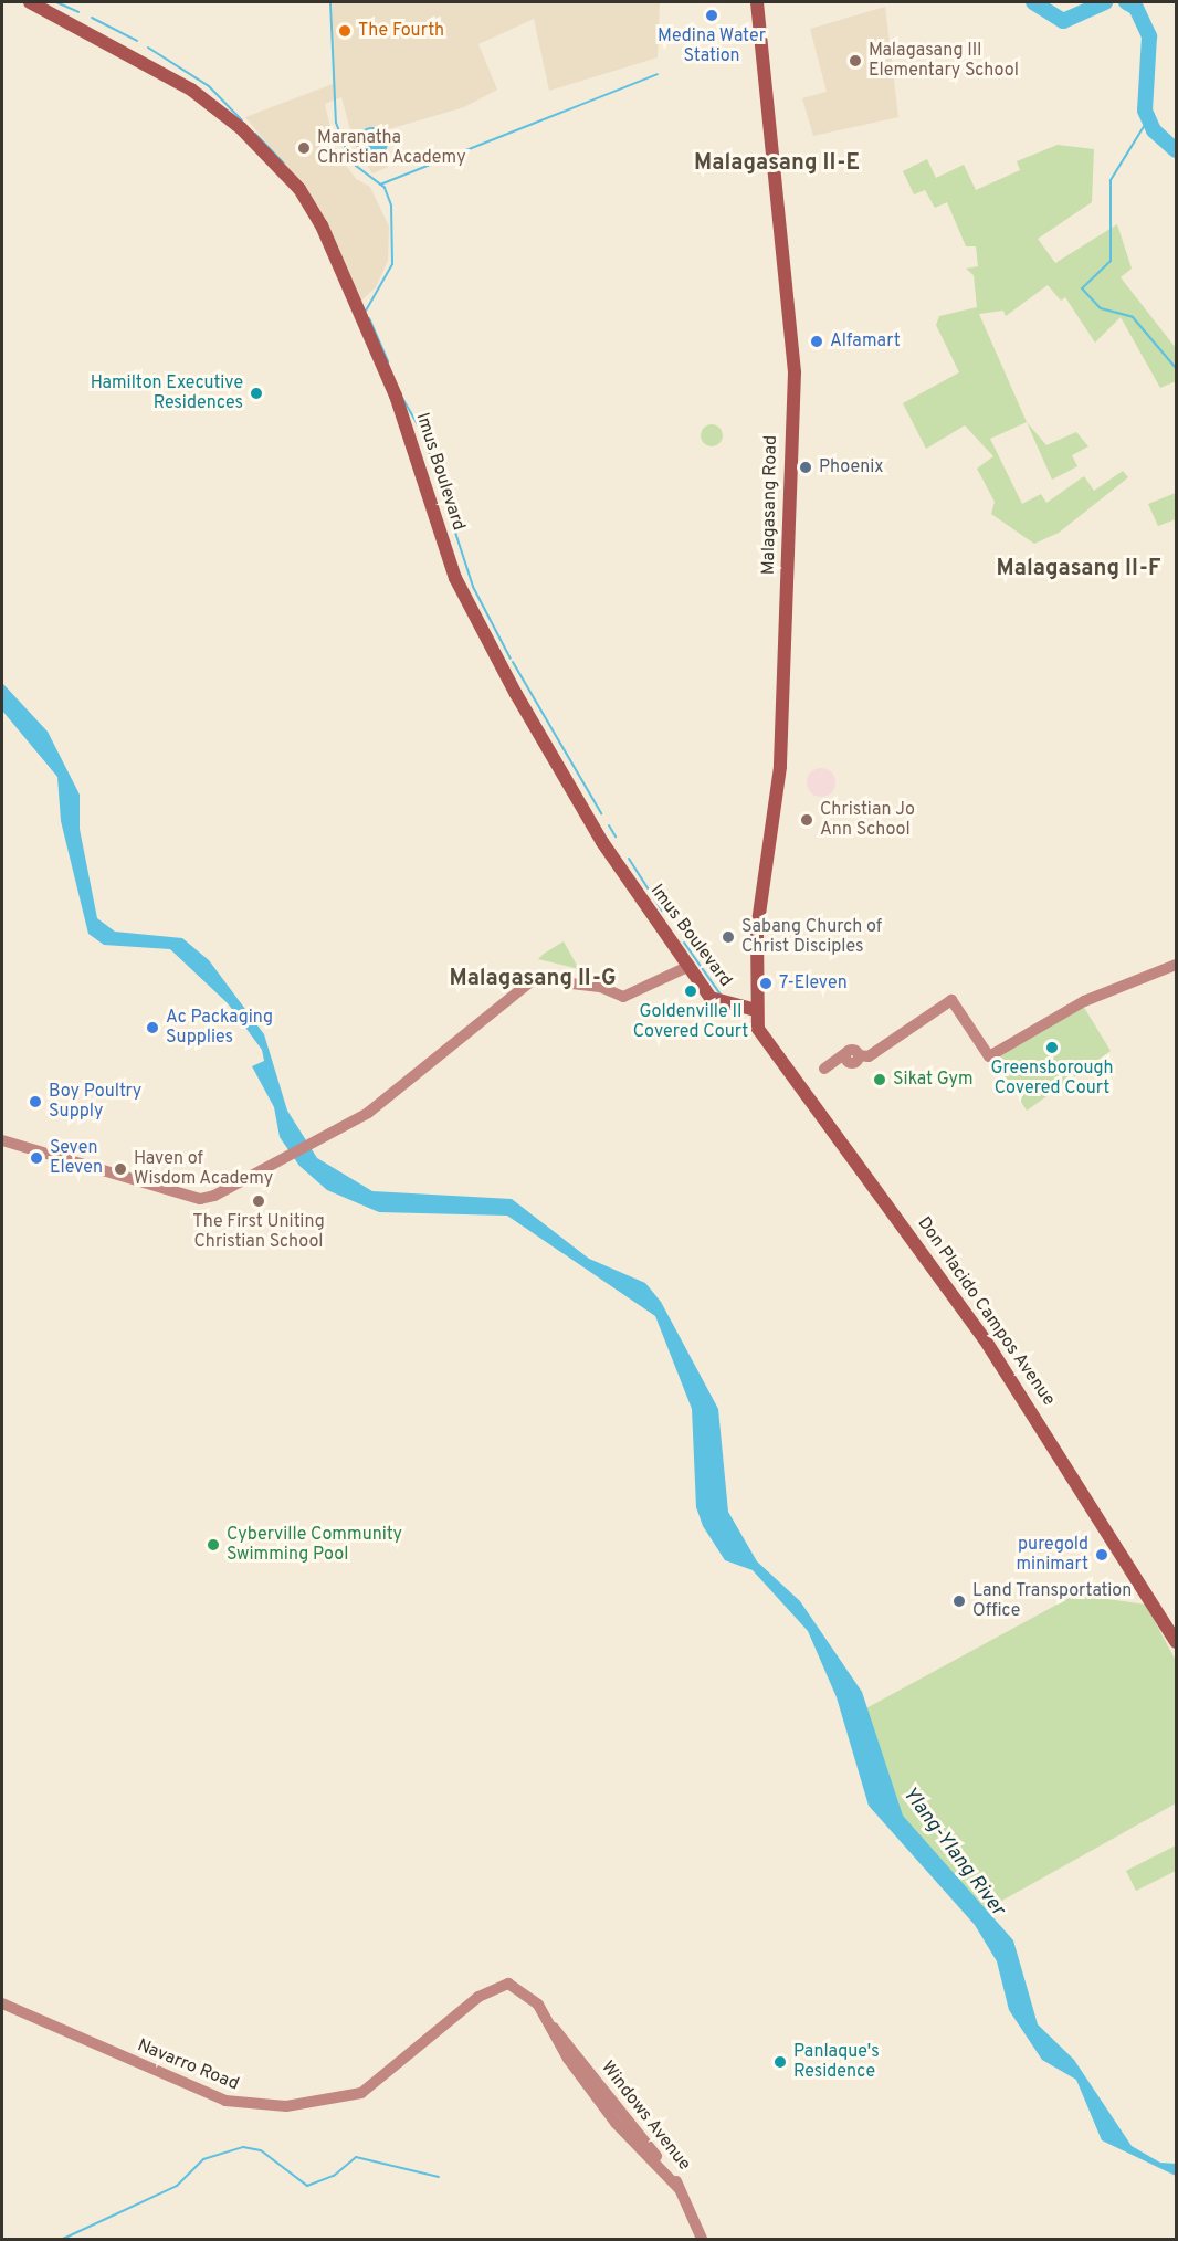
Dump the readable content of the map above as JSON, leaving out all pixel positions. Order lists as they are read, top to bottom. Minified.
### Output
{"streets":{"main road":["Imus Boulevard","Malagasang Road","Don Placido Campos Avenue"],"street":["Navarro Road","Windows Avenue"]},"crossings":[["Imus Boulevard","Malagasang Road"],["Imus Boulevard","Don Placido Campos Avenue"],["Malagasang Road","Don Placido Campos Avenue"],["Navarro Road","Windows Avenue"]],"districts":["Malagasang II-E","Malagasang II-F","Malagasang II-G"],"water":["Ylang-Ylang River"],"places":["Medina Water Station","The Fourth","Malagasang III Elementary School","Maranatha Christian Academy","Alfamart","Hamilton Executive Residences","Phoenix","Christian Jo Ann School","Sabang Church of Christ Disciples","7-Eleven","Goldenville II Covered Court","Ac Packaging Supplies","Greensborough Covered Court","Sikat Gym","Boy Poultry Supply","Seven Eleven","Haven of Wisdom Academy","The First Uniting Christian School","Cyberville Community Swimming Pool","puregold minimart","Land Transportation Office","Panlaque's Residence"]}
